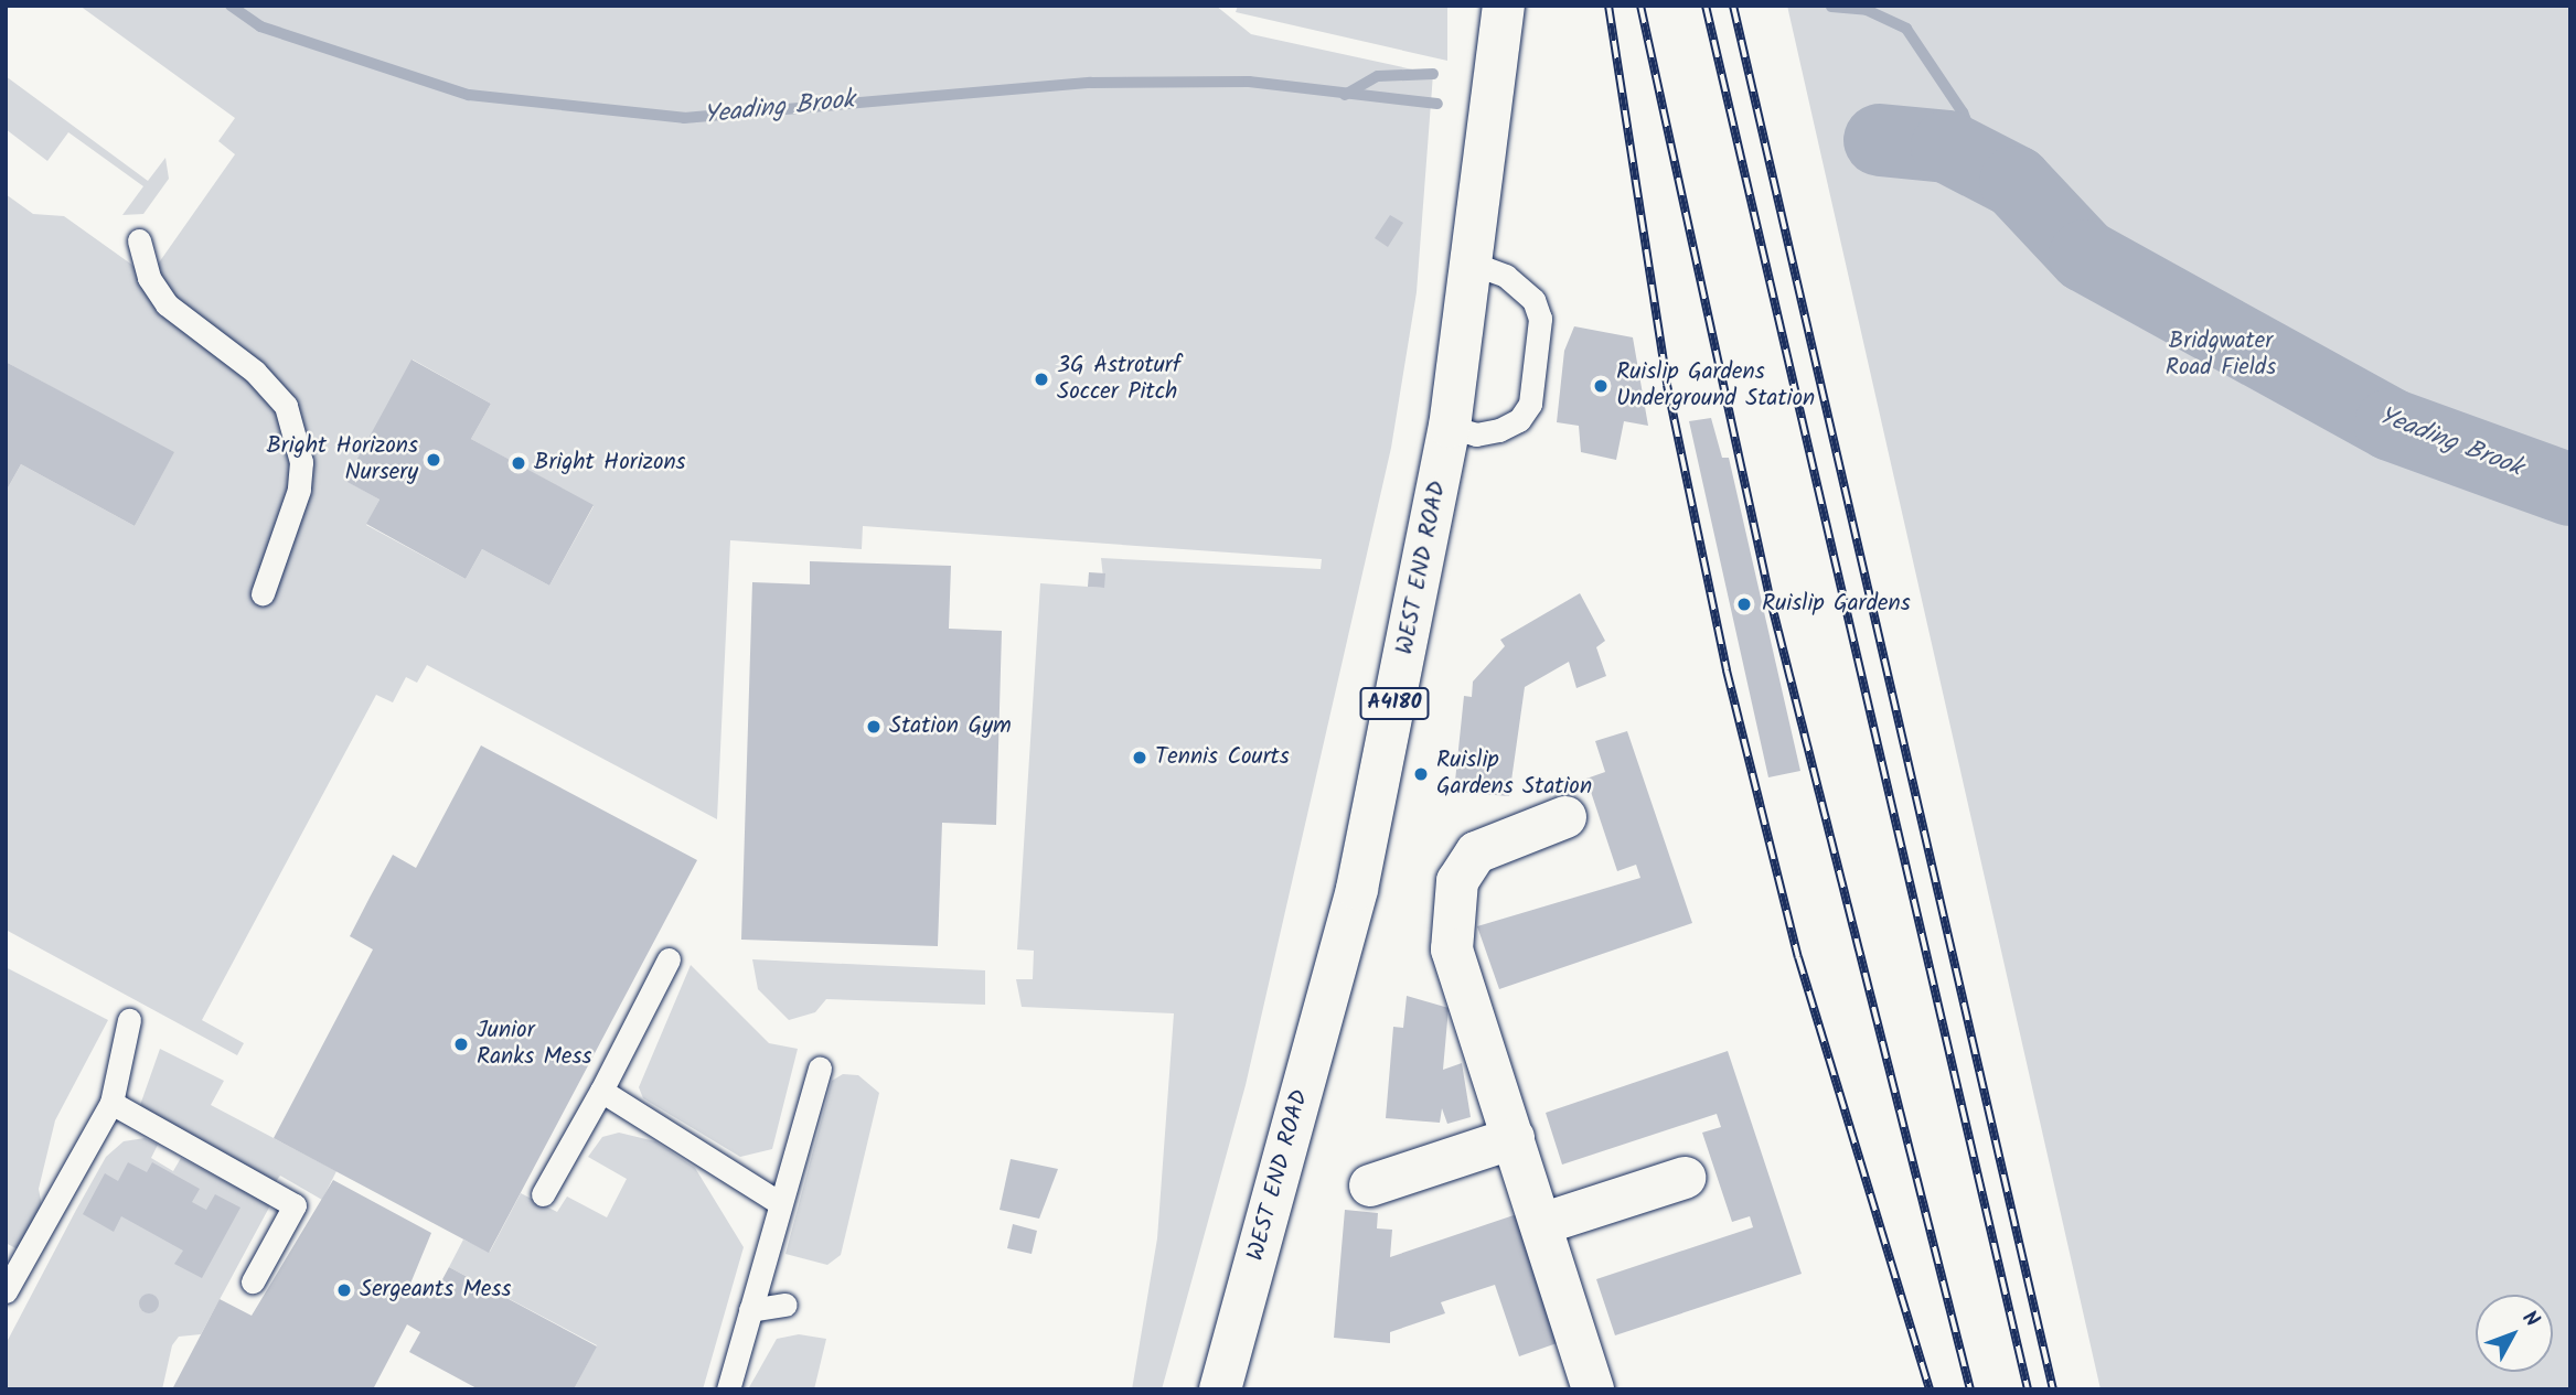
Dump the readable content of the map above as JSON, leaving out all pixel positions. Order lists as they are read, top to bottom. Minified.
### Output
{"streets":{"main road":["WEST END ROAD","A4180"]},"water":["Yeading Brook"],"parks":["Bridgwater Road Fields"],"places":["3G Astroturf Soccer Pitch","Ruislip Gardens Underground Station","Bright Horizons Nursery","Bright Horizons","Ruislip Gardens","Station Gym","Tennis Courts","Ruislip Gardens Station","Junior Ranks Mess","Sergeants Mess"],"north":"top right"}
